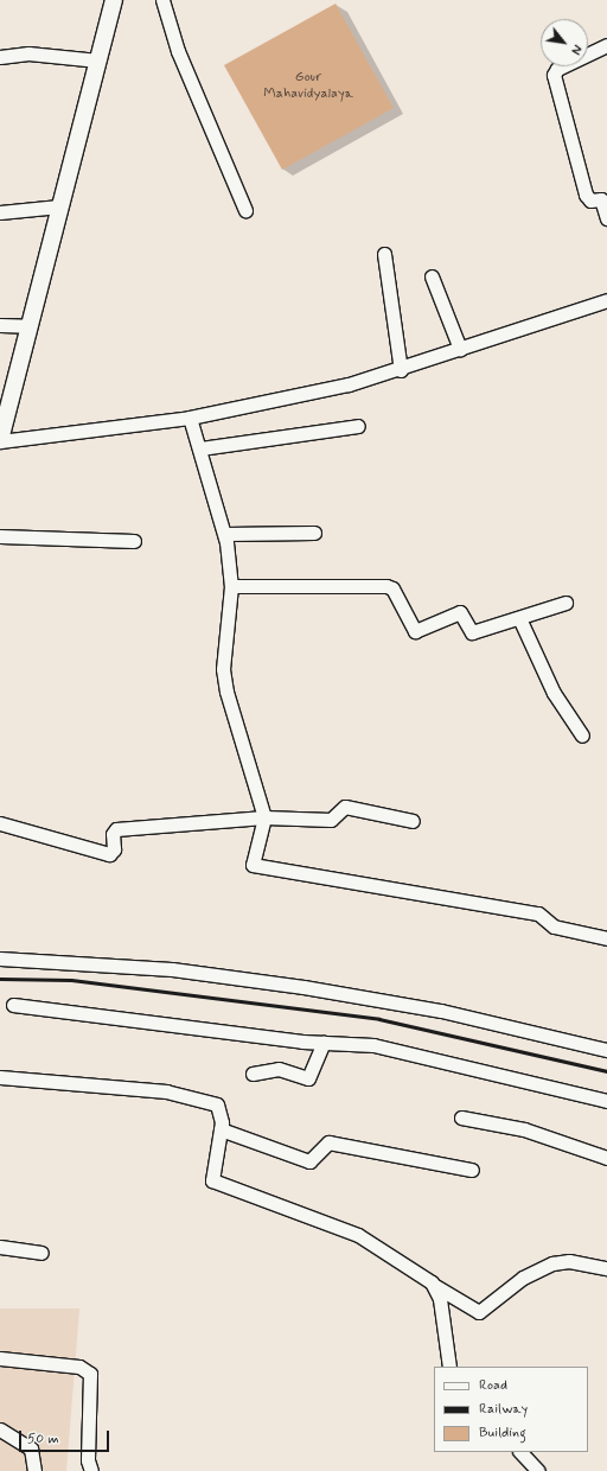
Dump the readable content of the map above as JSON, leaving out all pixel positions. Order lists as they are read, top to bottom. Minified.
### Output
{"house_numbers":["Gour Mahavidyalaya"],"legend":["Road","Railway","Building"],"scale_bar":"50 m","north":"bottom right"}
